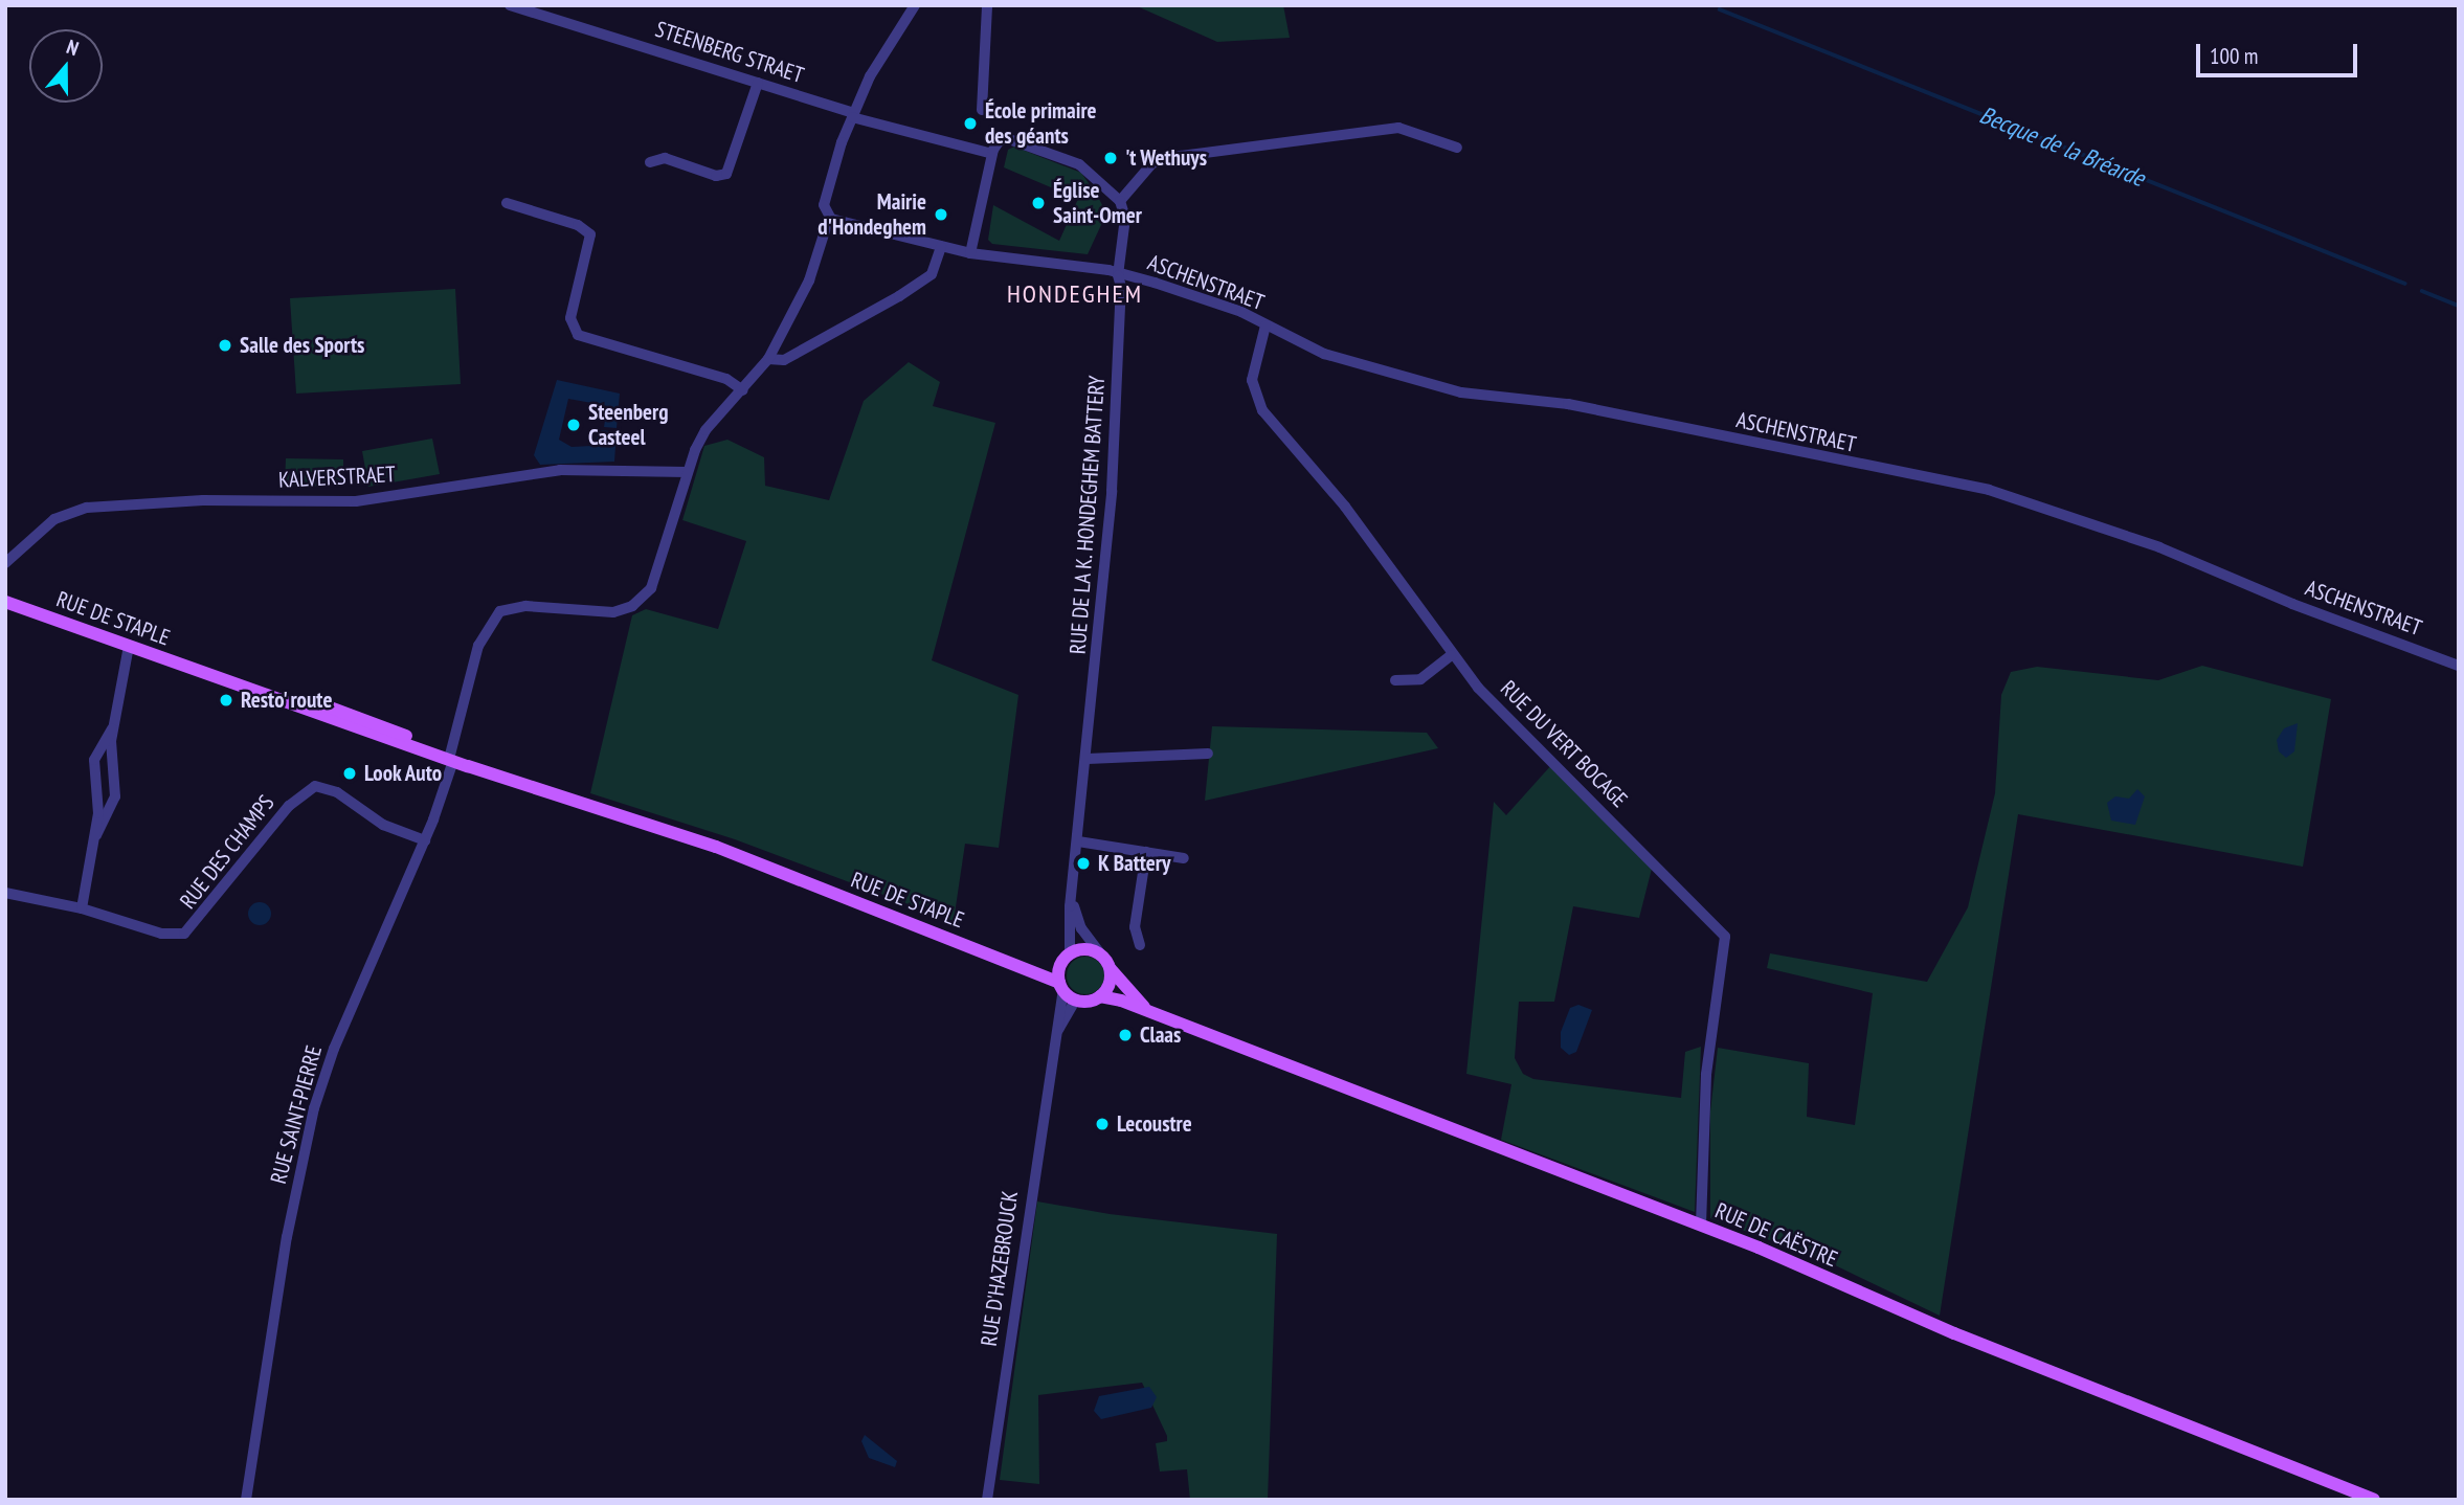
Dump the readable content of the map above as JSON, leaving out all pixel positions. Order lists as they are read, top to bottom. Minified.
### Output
{"streets":{"main road":["RUE DE STAPLE","RUE DE CAËSTRE"],"street":["STEENBERG STRAET","ASCHENSTRAET","KALVERSTRAET","RUE DE LA K. HONDEGHEM BATTERY","RUE DU VERT BOCAGE","RUE DES CHAMPS","RUE SAINT-PIERRE","RUE D'HAZEBROUCK"]},"crossings":[["STEENBERG STRAET","RUE SAINT-PIERRE"],["ASCHENSTRAET","RUE DE LA K. HONDEGHEM BATTERY"],["ASCHENSTRAET","RUE DU VERT BOCAGE"],["ASCHENSTRAET","RUE SAINT-PIERRE"],["KALVERSTRAET","RUE SAINT-PIERRE"],["RUE DE LA K. HONDEGHEM BATTERY","RUE DE STAPLE"],["RUE DE LA K. HONDEGHEM BATTERY","RUE DE CAËSTRE"],["RUE DE LA K. HONDEGHEM BATTERY","RUE D'HAZEBROUCK"],["RUE DE STAPLE","RUE SAINT-PIERRE"],["RUE DE STAPLE","RUE DE CAËSTRE"],["RUE DE STAPLE","RUE D'HAZEBROUCK"],["RUE DU VERT BOCAGE","RUE DE CAËSTRE"],["RUE DES CHAMPS","RUE SAINT-PIERRE"],["RUE DE CAËSTRE","RUE D'HAZEBROUCK"]],"districts":["HONDEGHEM"],"water":["Becque de la Bréarde"],"places":["École primaire des géants","'t Wethuys","Église Saint-Omer","Mairie d'Hondeghem","Salle des Sports","Steenberg Casteel","Resto' route","Look Auto","K Battery","Claas","Lecoustre"],"scale_bar":"100 m","north":"top"}
